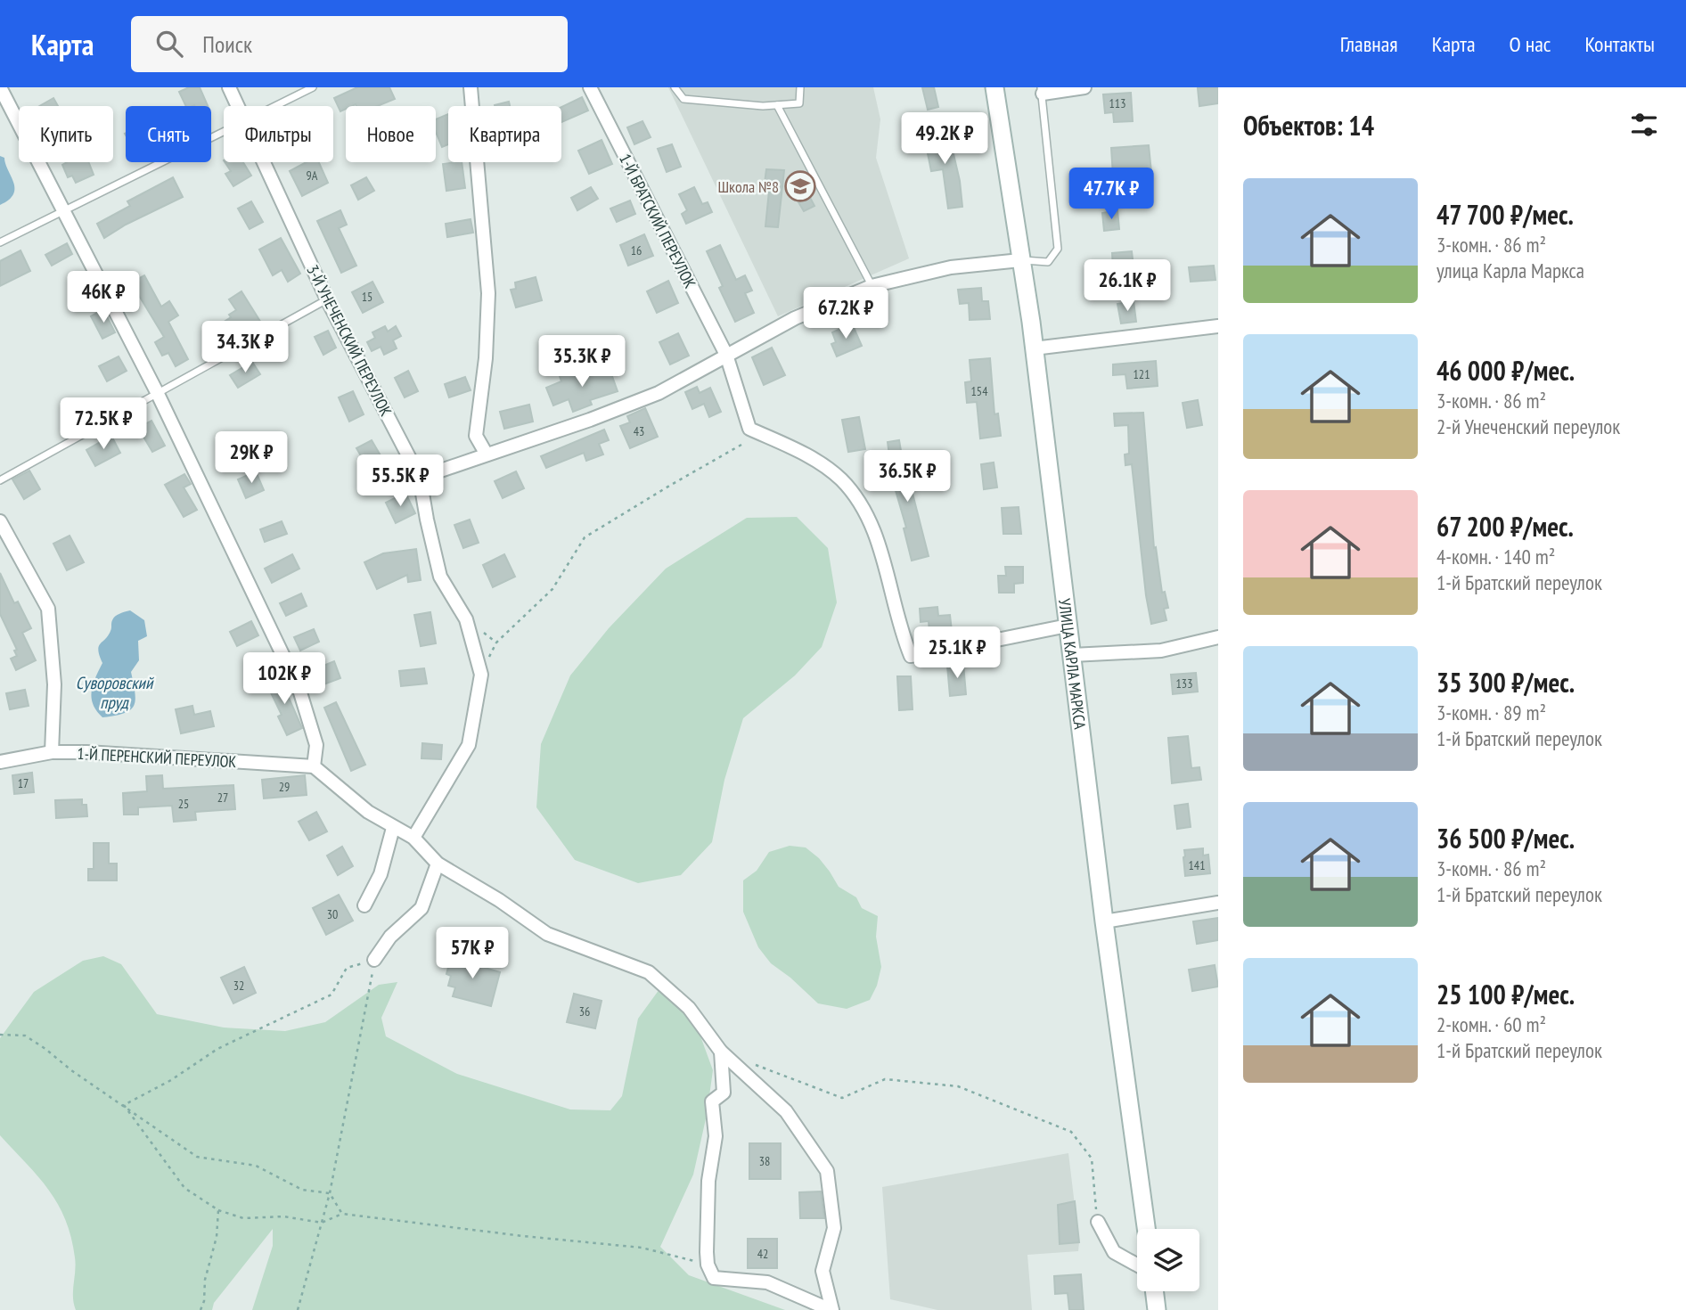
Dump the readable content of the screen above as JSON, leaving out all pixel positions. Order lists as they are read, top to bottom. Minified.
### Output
{"streets":{"main road":["УЛИЦА КАРЛА МАРКСА"],"street":["1-Й БРАТСКИЙ ПЕРЕУЛОК","3-Й УНЕЧЕНСКИЙ ПЕРЕУЛОК","1-Й ПЕРЕНСКИЙ ПЕРЕУЛОК"]},"water":["Суворовский пруд"],"places":{"school or university":["Школа №8"]},"house_numbers":["113","9А","16","15","121","154","43","133","17","29","27","25","141","30","32","36","38","42"],"page":{"header":"Карта","search":"Поиск","nav":["Главная","Карта","О нас","Контакты"],"heading":"Объектов: 14","chip":["Купить","Снять","Фильтры","Новое","Квартира"],"price":["49.2K ₽","47.7K ₽","26.1K ₽","46K ₽","67.2K ₽","34.3K ₽","35.3K ₽","72.5K ₽","29K ₽","36.5K ₽","55.5K ₽","25.1K ₽","102K ₽","57K ₽"],"list":[{"name":"47 700 ₽/мес.","note":"3-комн. · 86 m² · улица Карла Маркса"},{"name":"46 000 ₽/мес.","note":"3-комн. · 86 m² · 2-й Унеченский переулок"},{"name":"67 200 ₽/мес.","note":"4-комн. · 140 m² · 1-й Братский переулок"},{"name":"35 300 ₽/мес.","note":"3-комн. · 89 m² · 1-й Братский переулок"},{"name":"36 500 ₽/мес.","note":"3-комн. · 86 m² · 1-й Братский переулок"},{"name":"25 100 ₽/мес.","note":"2-комн. · 60 m² · 1-й Братский переулок"}]}}
